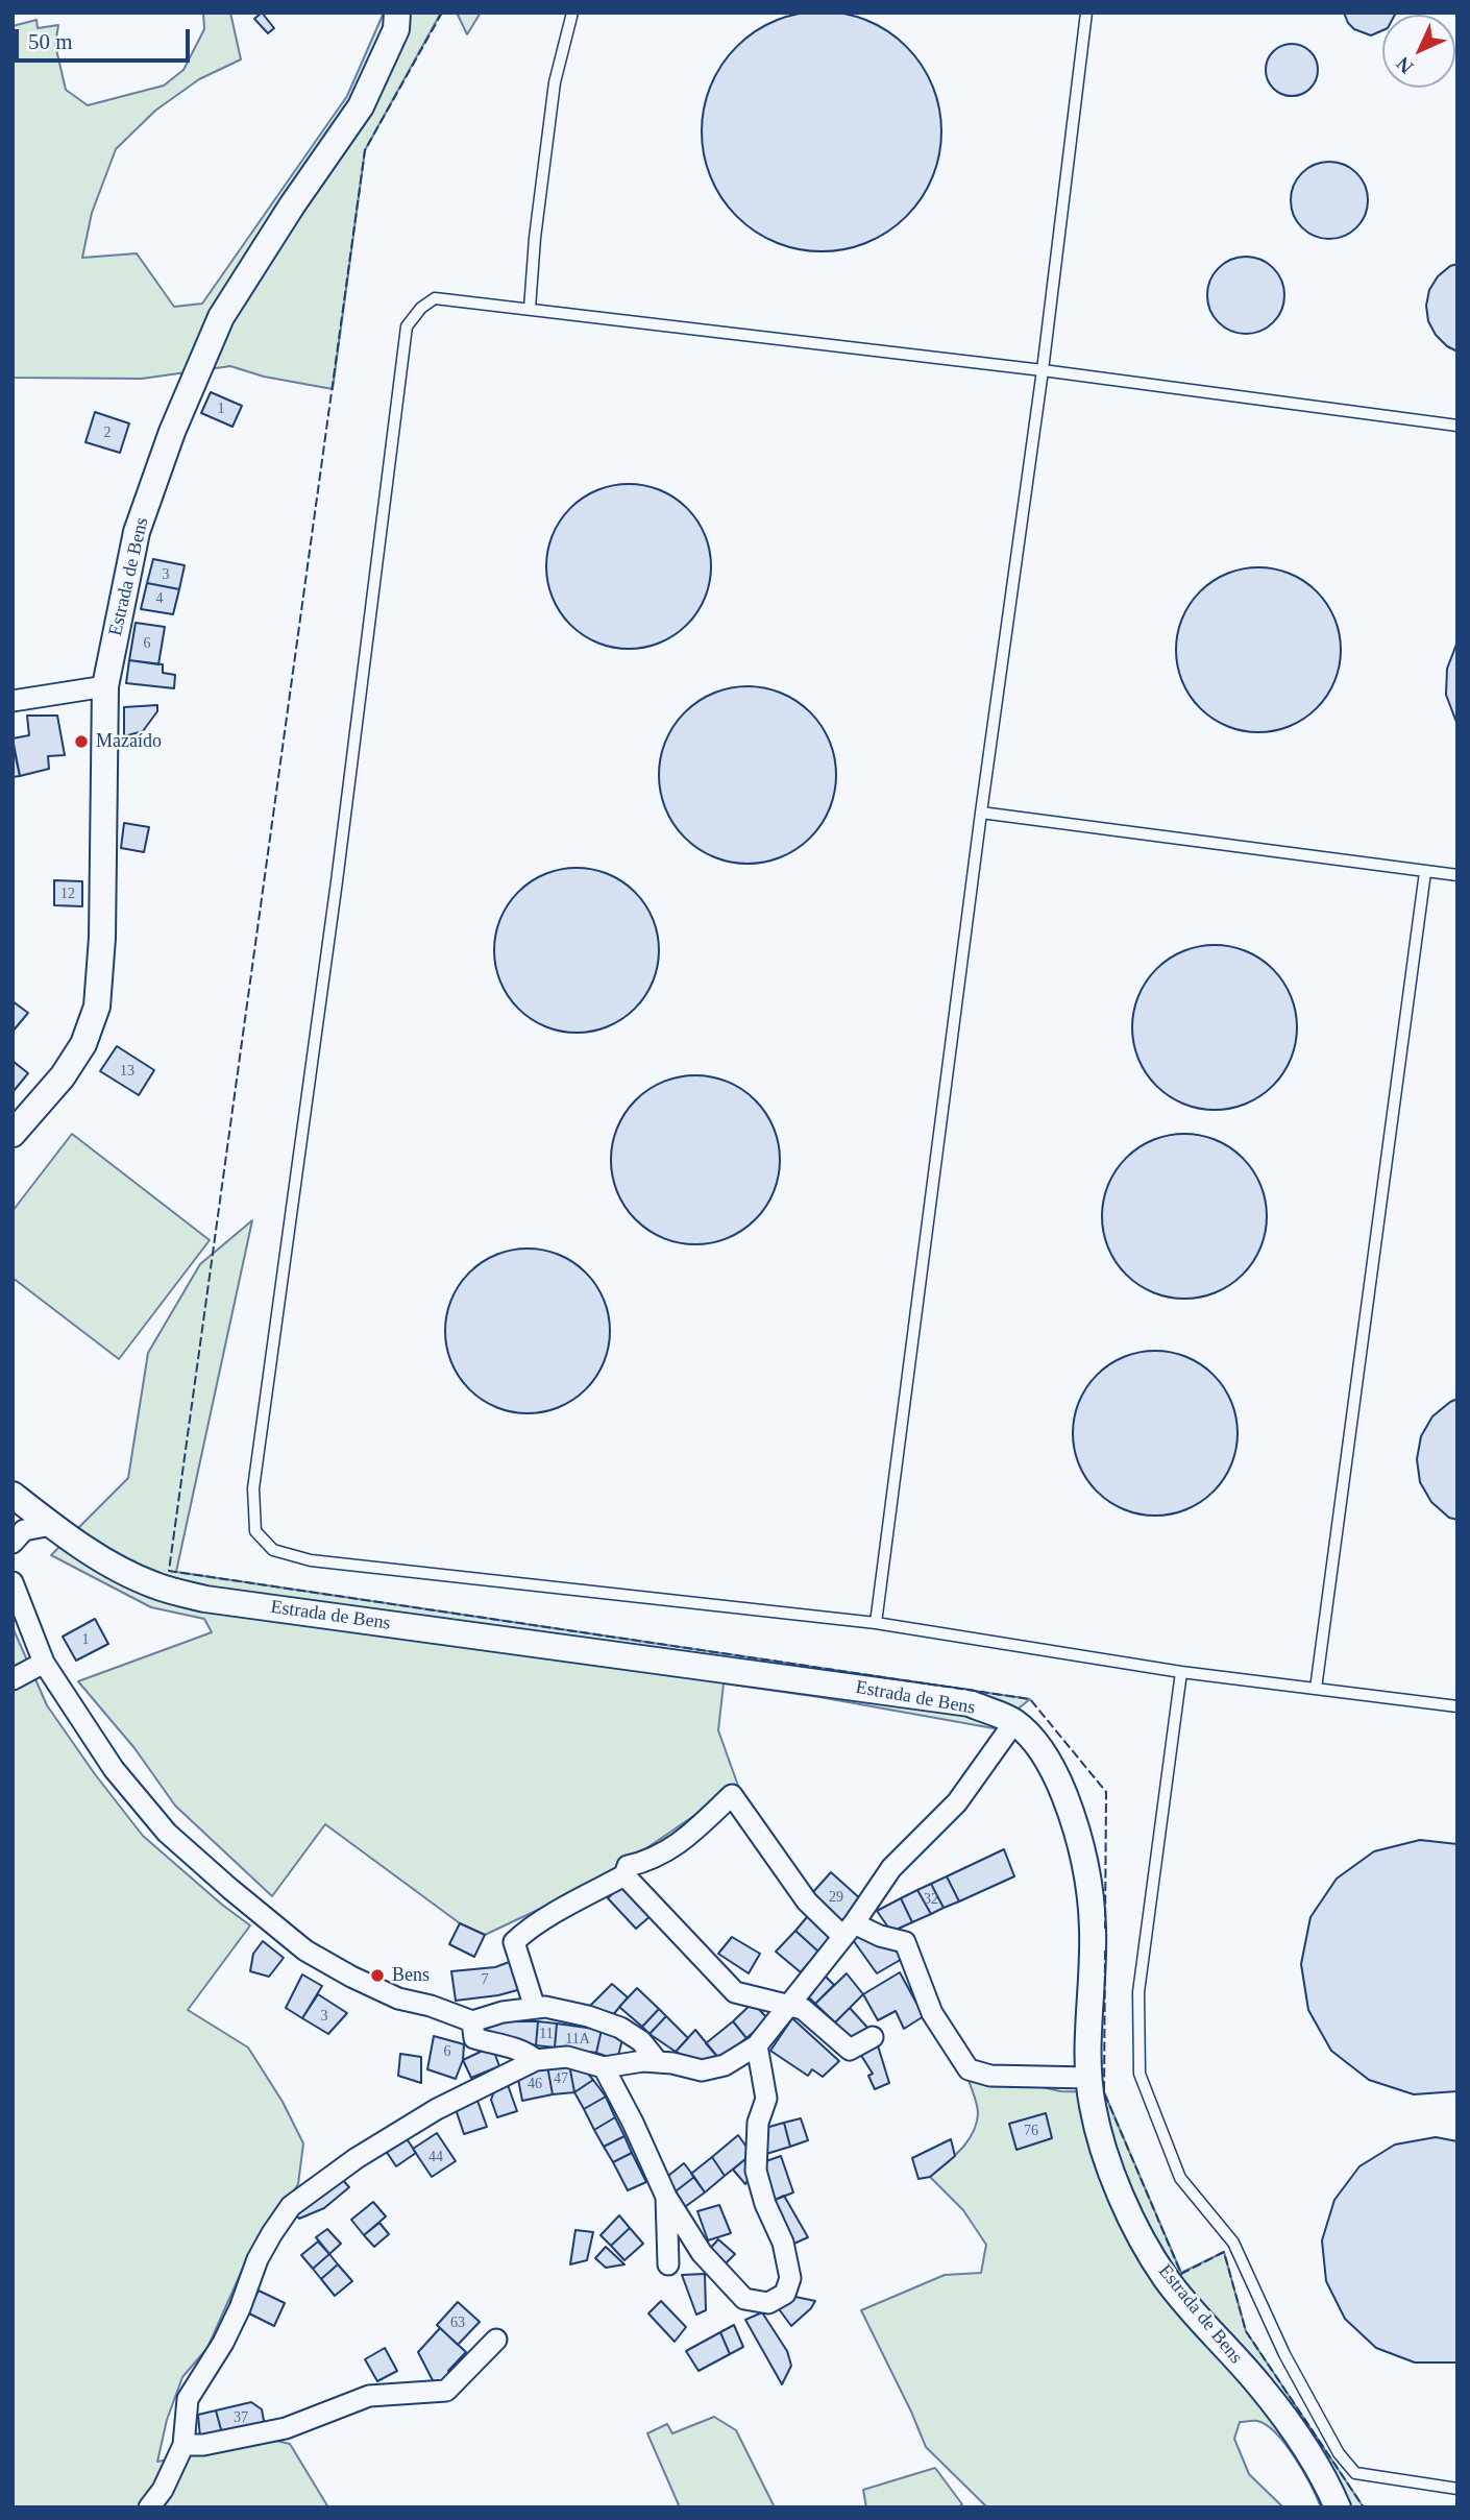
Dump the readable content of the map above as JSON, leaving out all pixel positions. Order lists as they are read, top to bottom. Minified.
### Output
{"streets":{"street":["Estrada de Bens"]},"places":["Mazaído","Bens"],"house_numbers":["1","2","3","4","6","12","13","1","29","32","7","3","11","11A","6","47","46","76","44","63","37"],"scale_bar":"50 m","north":"bottom left"}
